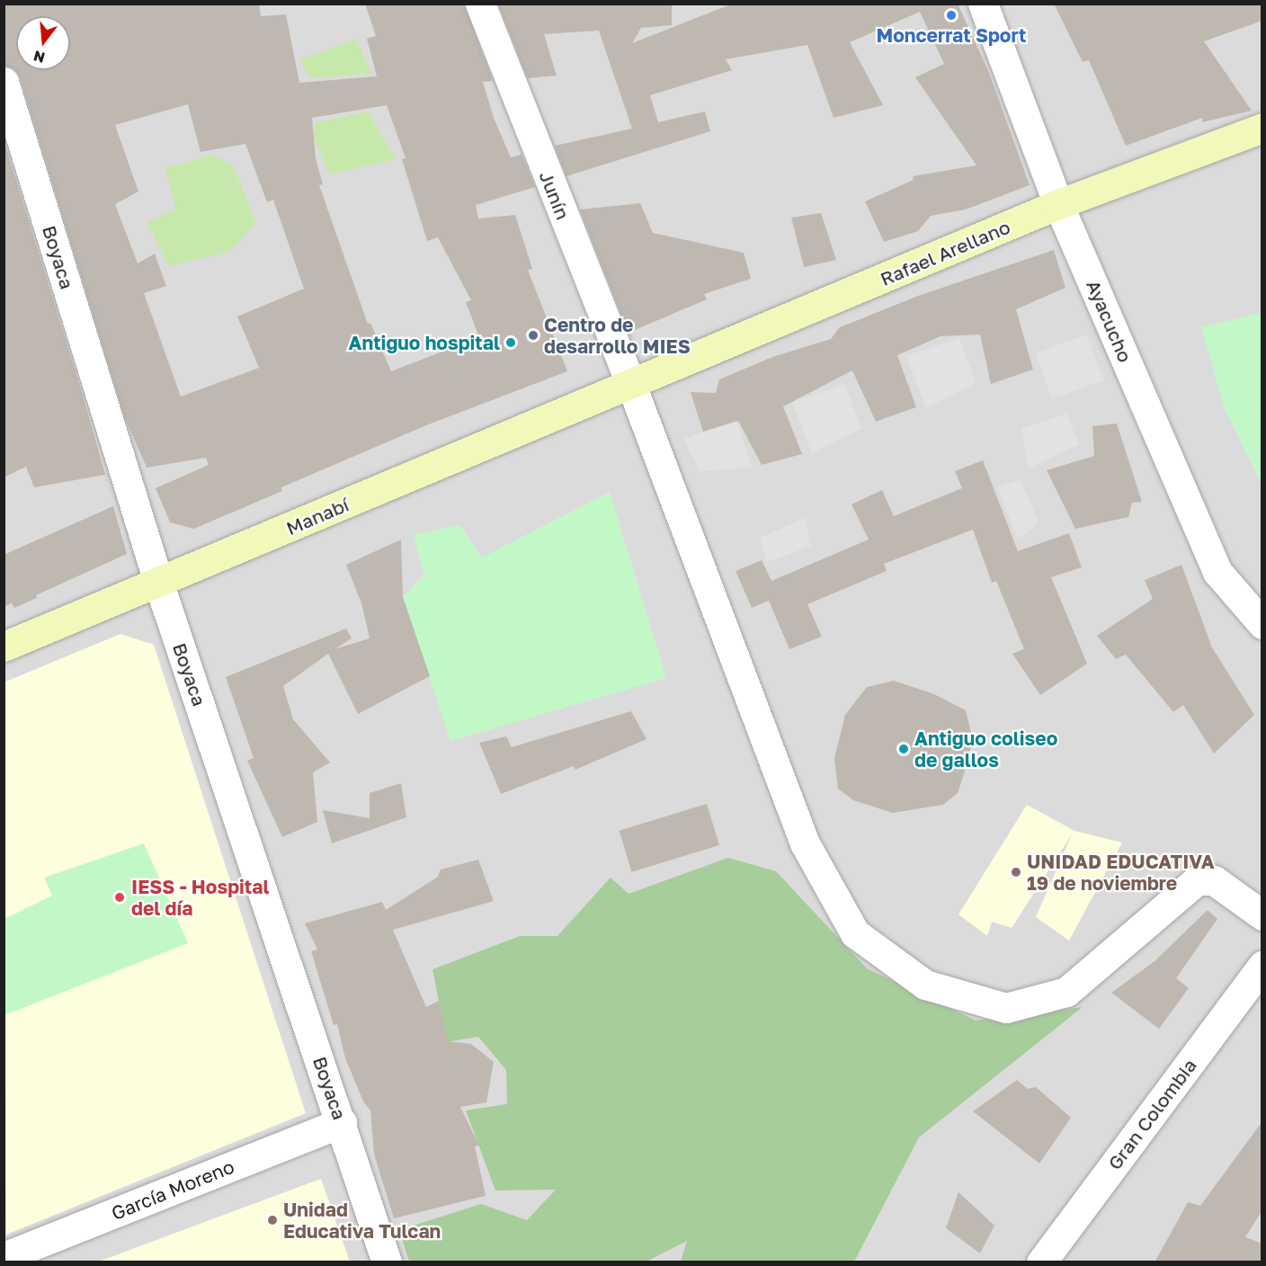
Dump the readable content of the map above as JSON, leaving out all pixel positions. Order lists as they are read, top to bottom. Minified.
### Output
{"streets":{"main road":["Rafael Arellano","Manabí"],"street":["Junín","Boyaca","Ayacucho","Gran Colombia","García Moreno"]},"crossings":[["Junín","Rafael Arellano"],["Junín","Manabí"],["Rafael Arellano","Ayacucho"],["Rafael Arellano","Manabí"],["Boyaca","Manabí"],["Boyaca","García Moreno"]],"places":["Moncerrat Sport","Centro de desarrollo MIES","Antiguo hospital","Antiguo coliseo de gallos","UNIDAD EDUCATIVA 19 de noviembre","IESS - Hospital del día","Unidad Educativa Tulcan"],"north":"bottom"}
